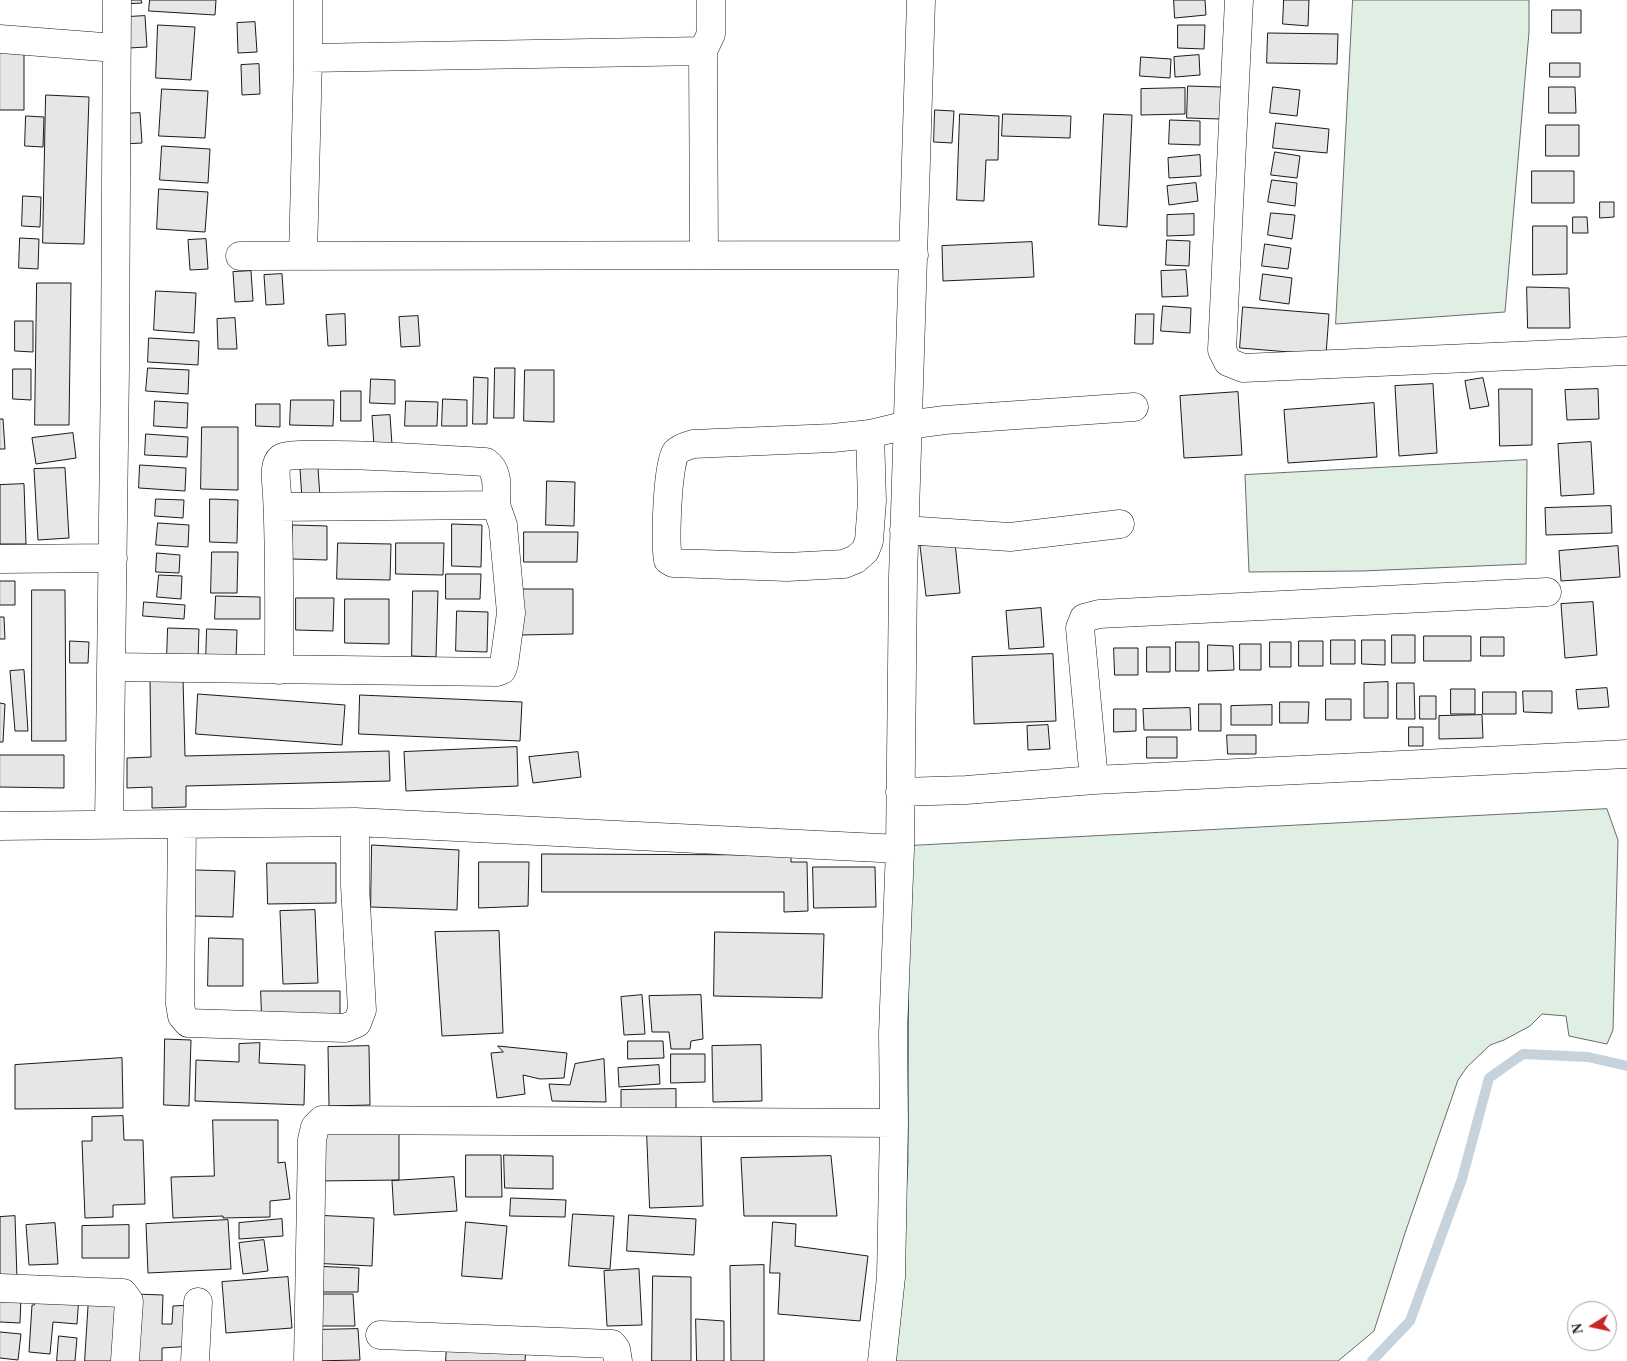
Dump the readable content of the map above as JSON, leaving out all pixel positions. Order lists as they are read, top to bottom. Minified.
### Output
{"north":"left"}
